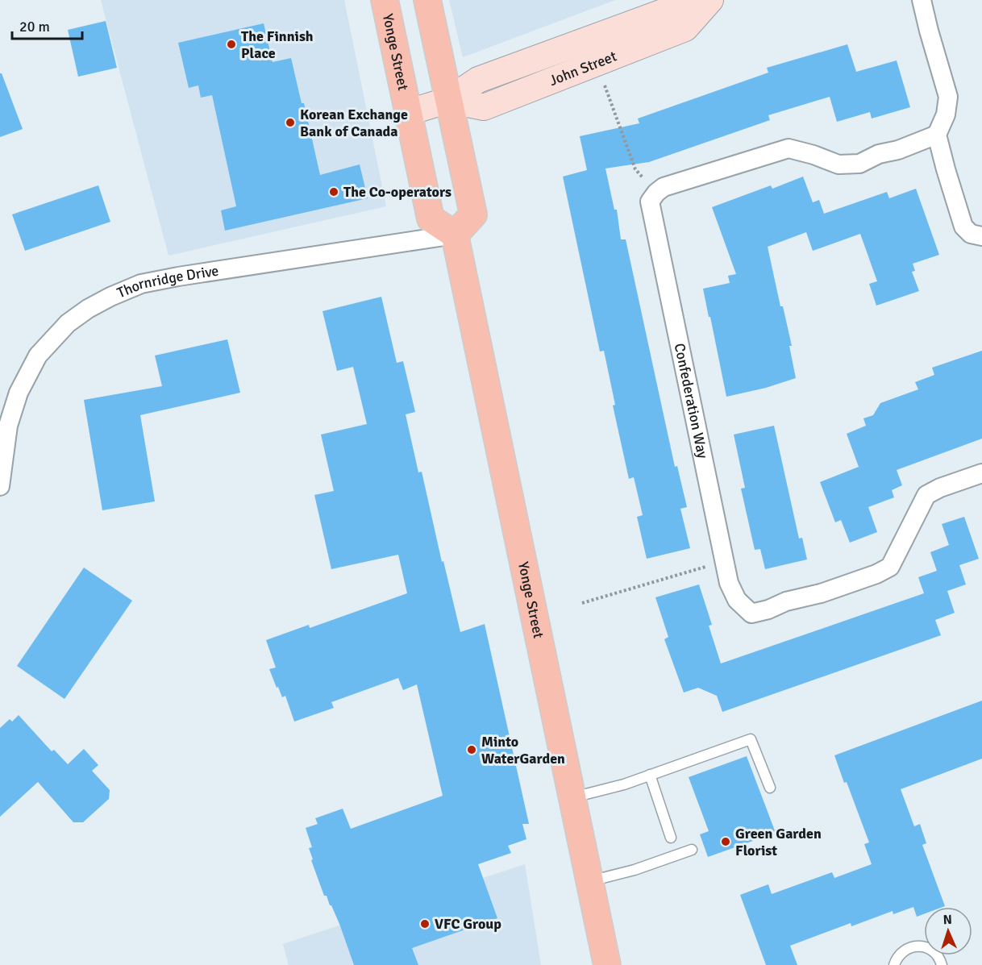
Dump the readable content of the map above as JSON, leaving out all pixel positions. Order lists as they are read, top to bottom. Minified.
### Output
{"streets":{"main road":["Yonge Street","John Street"],"street":["Thornridge Drive","Confederation Way"]},"crossings":[["Yonge Street","Thornridge Drive"]],"places":["The Finnish Place","Korean Exchange Bank of Canada","The Co-operators","Minto WaterGarden","Green Garden Florist","VFC Group"],"scale_bar":"20 m","north":"top"}
